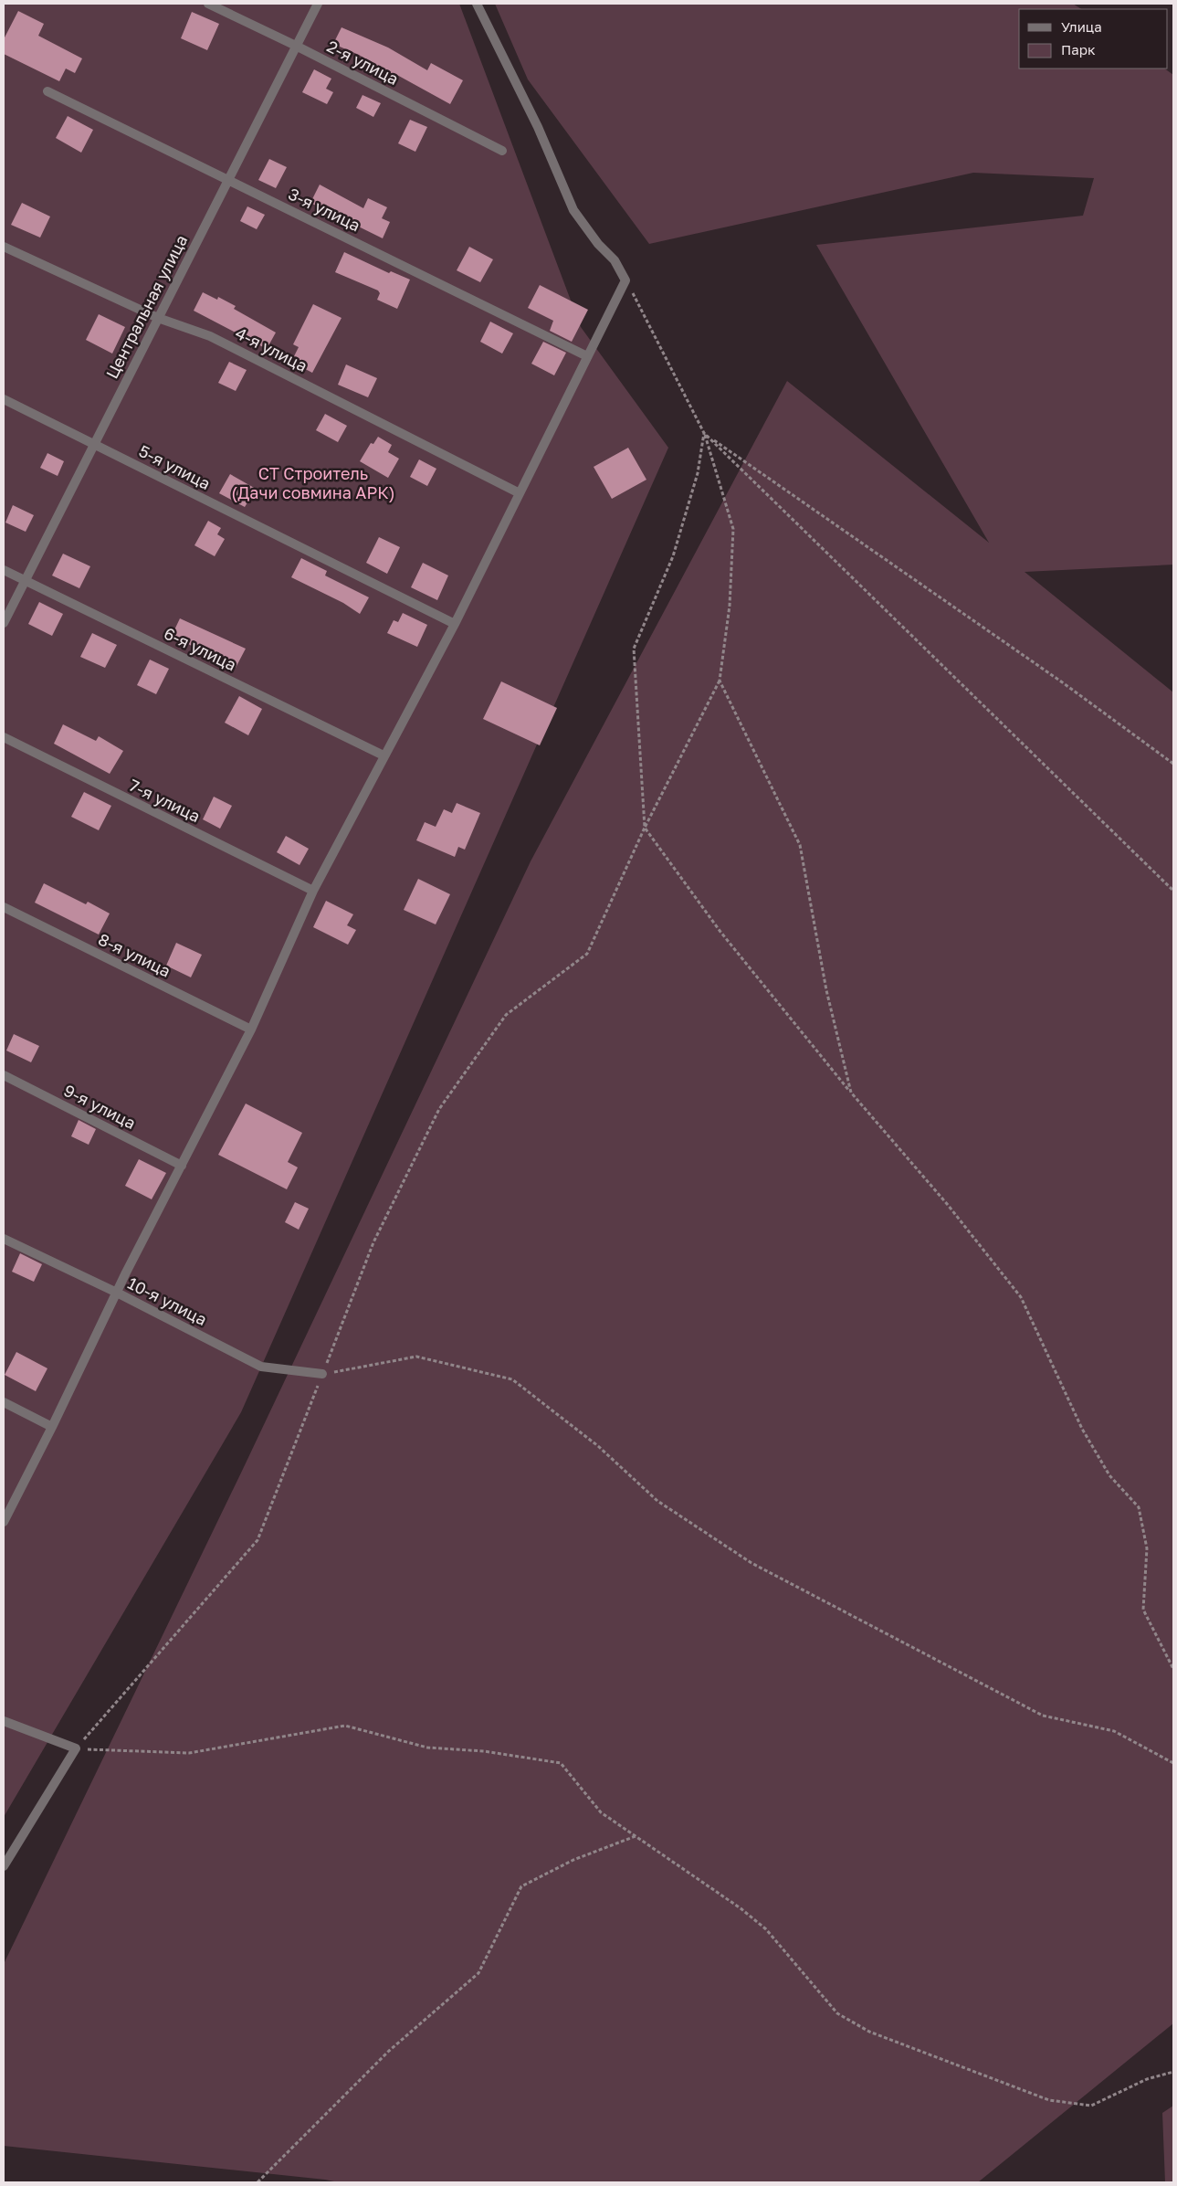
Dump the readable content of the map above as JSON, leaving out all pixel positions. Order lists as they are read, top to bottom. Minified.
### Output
{"streets":{"street":["2-я улица","3-я улица","Центральная улица","4-я улица","5-я улица","6-я улица","7-я улица","8-я улица","9-я улица","10-я улица"]},"crossings":[["2-я улица","Центральная улица"],["3-я улица","Центральная улица"],["Центральная улица","4-я улица"],["Центральная улица","5-я улица"],["Центральная улица","6-я улица"]],"parks":["СТ Строитель (Дачи совмина АРК)"],"legend":["Улица","Парк"]}
